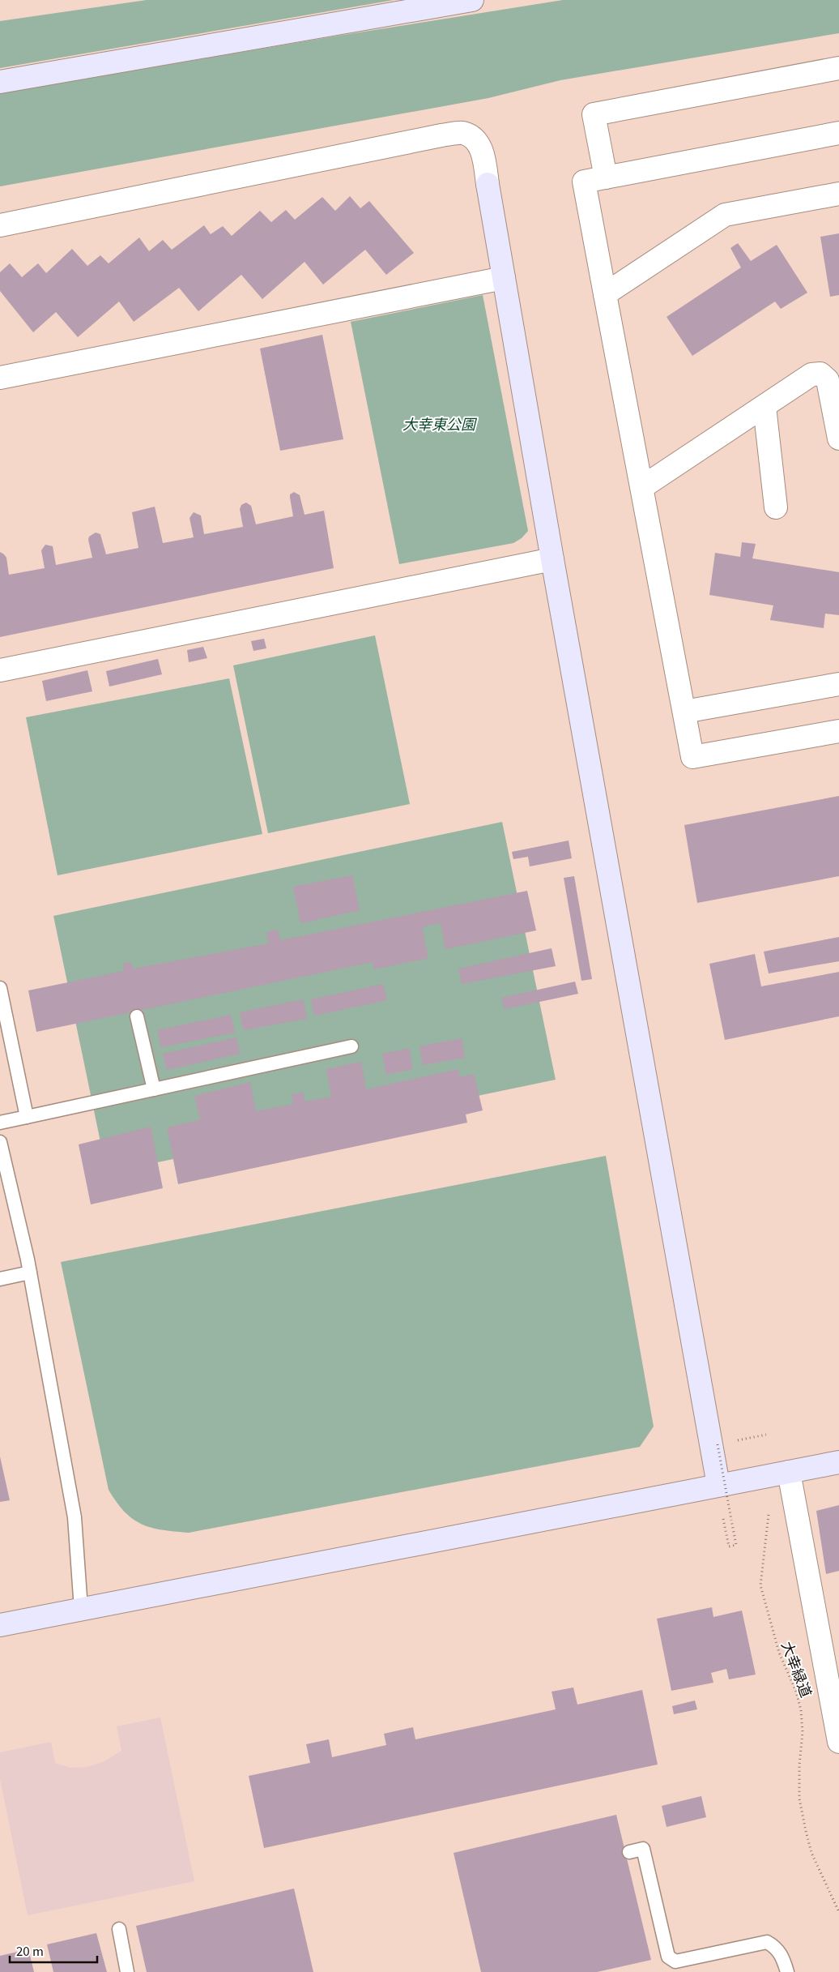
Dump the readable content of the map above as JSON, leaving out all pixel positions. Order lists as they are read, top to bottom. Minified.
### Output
{"streets":{"path":["大幸緑道"]},"parks":["大幸東公園"],"scale_bar":"20 m"}
